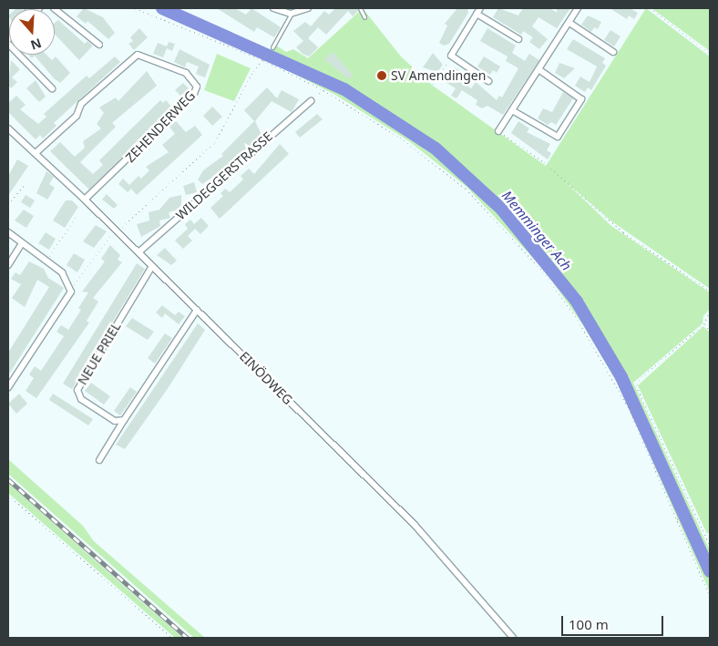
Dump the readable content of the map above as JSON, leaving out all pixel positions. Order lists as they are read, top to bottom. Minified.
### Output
{"streets":{"street":["ZEHENDERWEG","WILDEGGERSTRASSE","NEUE PRIEL","EINÖDWEG"]},"crossings":[["ZEHENDERWEG","EINÖDWEG"],["WILDEGGERSTRASSE","EINÖDWEG"],["NEUE PRIEL","EINÖDWEG"]],"water":["Memminger Ach"],"places":["SV Amendingen"],"scale_bar":"100 m","north":"bottom"}
